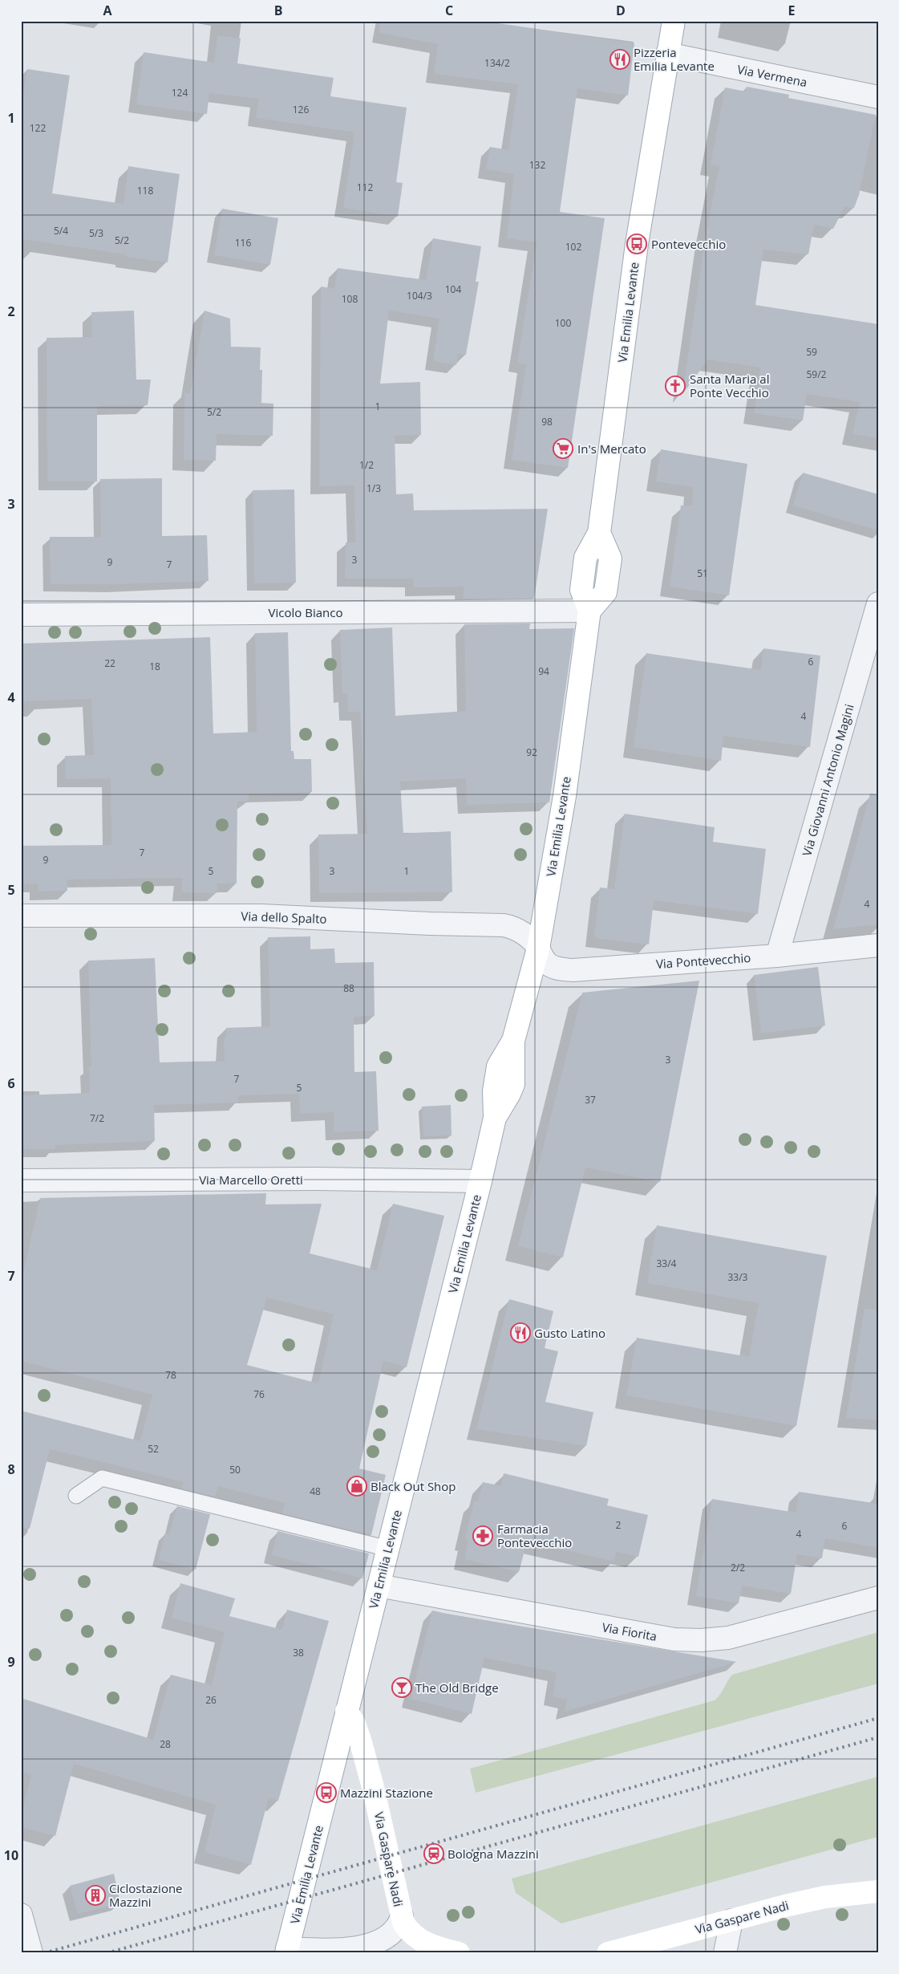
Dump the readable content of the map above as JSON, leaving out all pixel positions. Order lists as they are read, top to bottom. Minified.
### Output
{"streets":{"main road":["Via Emilia Levante","Via Gaspare Nadi"],"street":["Via Vermena","Vicolo Bianco","Via Giovanni Antonio Magini","Via dello Spalto","Via Pontevecchio","Via Marcello Oretti","Via Fiorita"]},"crossings":[["Via Vermena","Via Emilia Levante"],["Via Emilia Levante","Vicolo Bianco"],["Via Emilia Levante","Via dello Spalto"],["Via Emilia Levante","Via Pontevecchio"],["Via Emilia Levante","Via Marcello Oretti"],["Via Emilia Levante","Via Fiorita"],["Via Emilia Levante","Via Gaspare Nadi"],["Via Giovanni Antonio Magini","Via Pontevecchio"],["Via dello Spalto","Via Pontevecchio"]],"places":{"restaurant":["Pizzeria Emilia Levante","Gusto Latino"],"bus stop":["Pontevecchio","Mazzini Stazione"],"church":["Santa Maria al Ponte Vecchio"],"supermarket":["In's Mercato"],"shop":["Black Out Shop"],"pharmacy":["Farmacia Pontevecchio"],"bar":["The Old Bridge"],"station":["Bologna Mazzini"],"building":["Ciclostazione Mazzini"]},"house_numbers":["134/2","124","126","122","132","112","118","5/4","5/3","5/2","116","102","104","104/3","108","100","59","59/2","1","5/2","98","1/2","1/3","3","9","7","51","6","22","18","94","4","92","7","9","5","3","1","4","88","3","7","5","37","7/2","33/4","33/3","78","76","52","50","48","2","6","4","2/2","38","26","28"],"grid":{"columns":["A","B","C","D","E"],"rows":["1","2","3","4","5","6","7","8","9","10"]}}
